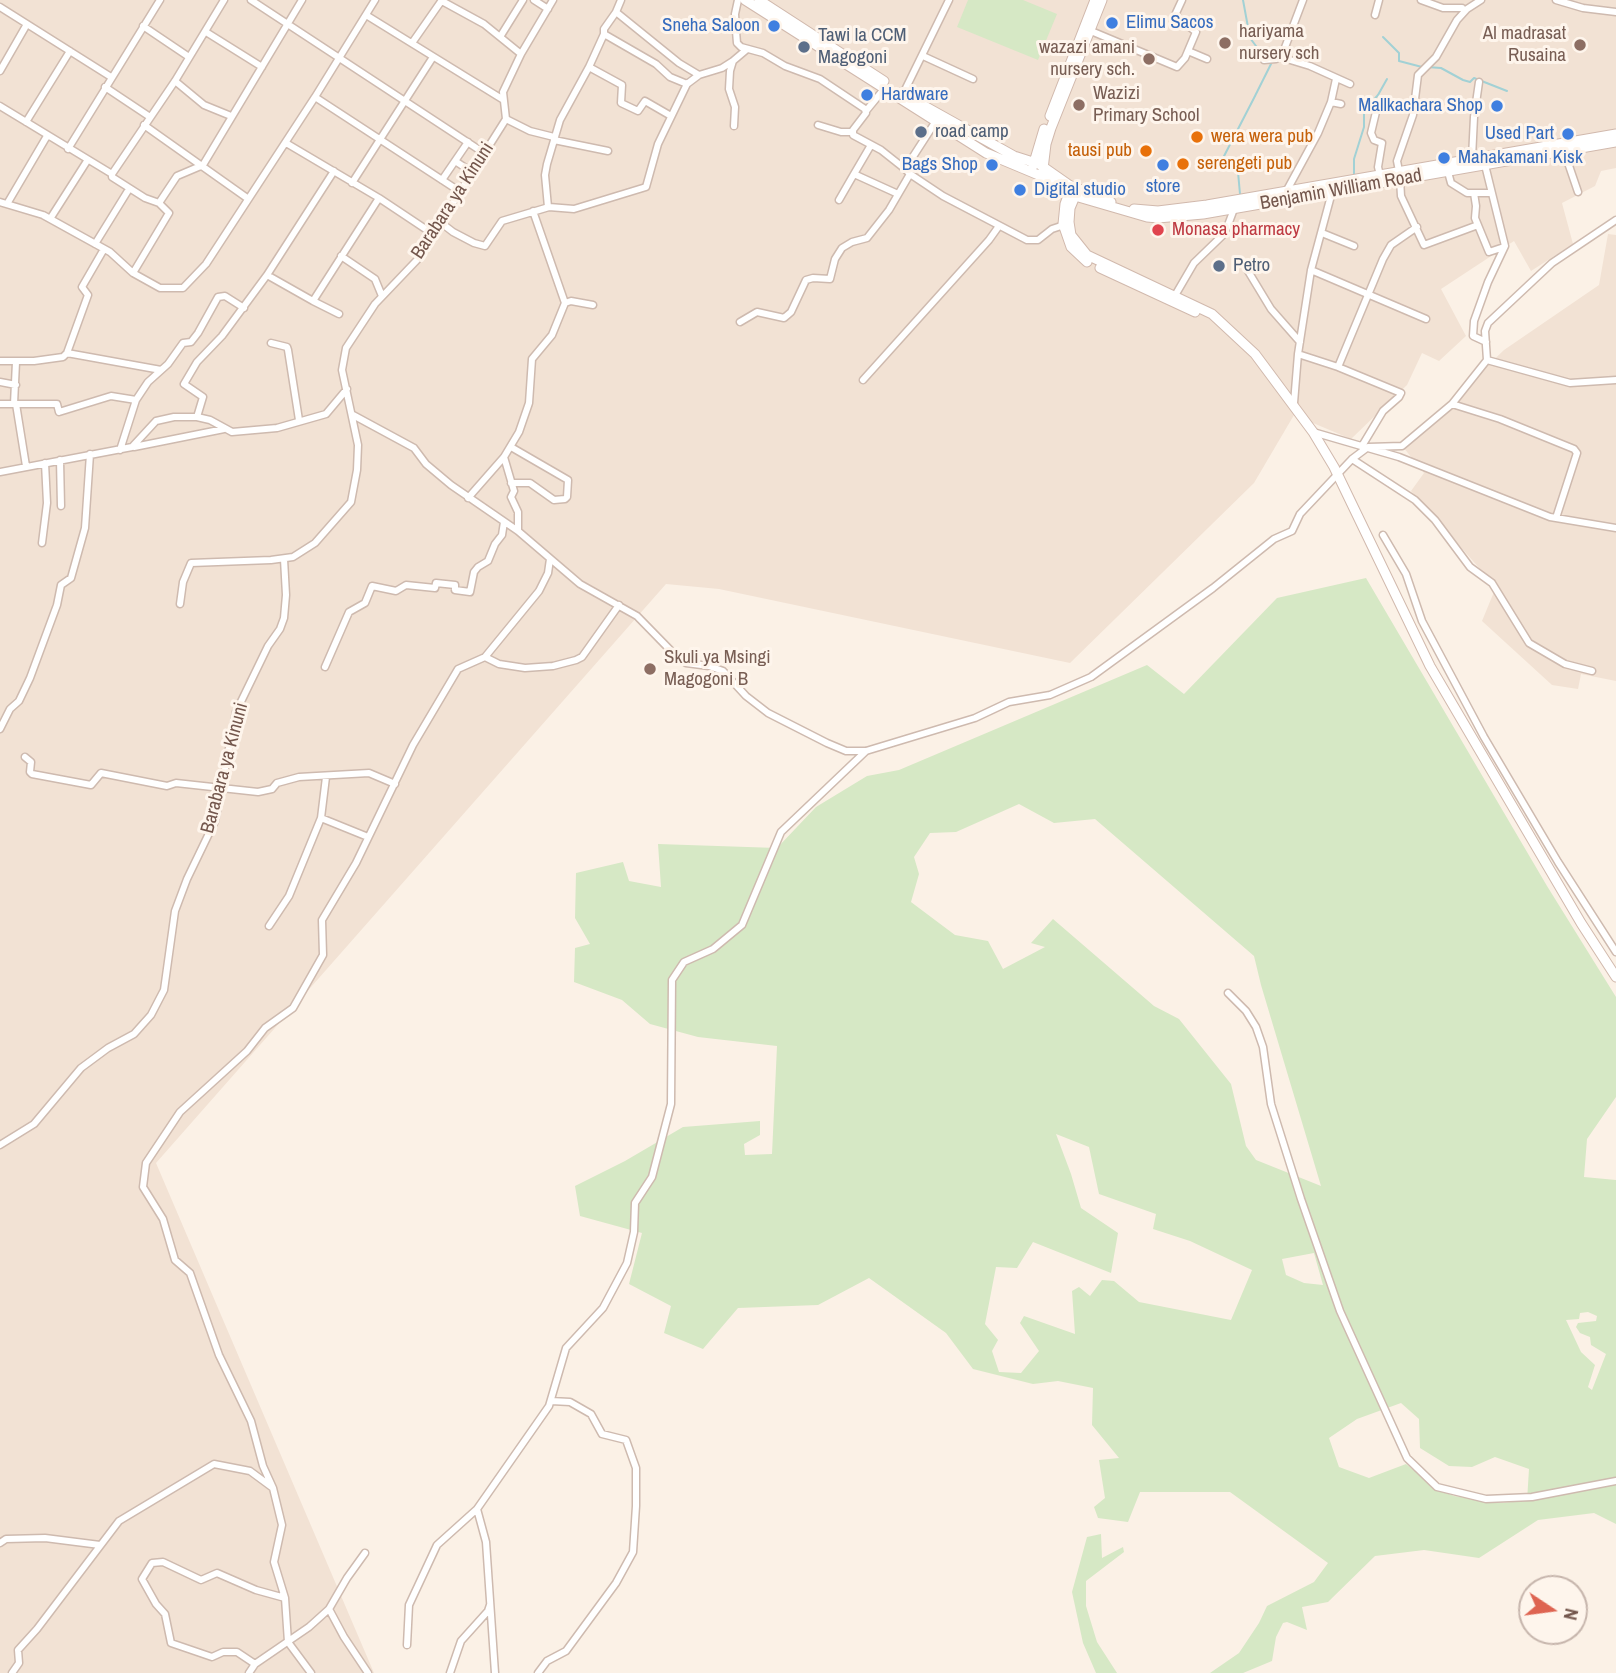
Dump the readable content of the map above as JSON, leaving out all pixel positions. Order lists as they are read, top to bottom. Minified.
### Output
{"streets":{"main road":["Benjamin William Road"],"street":["Barabara ya Kinuni"]},"places":["Elimu Sacos","Sneha Saloon","hariyama nursery sch","Al madrasat Rusaina","Tawi la CCM Magogoni","wazazi amani nursery sch.","Hardware","Wazizi Primary School","Mallkachara Shop","road camp","Used Part","wera wera pub","tausi pub","Mahakamani Kisk","serengeti pub","Bags Shop","store","Digital studio","Monasa pharmacy","Petro","Skuli ya Msingi Magogoni B"],"north":"right"}
